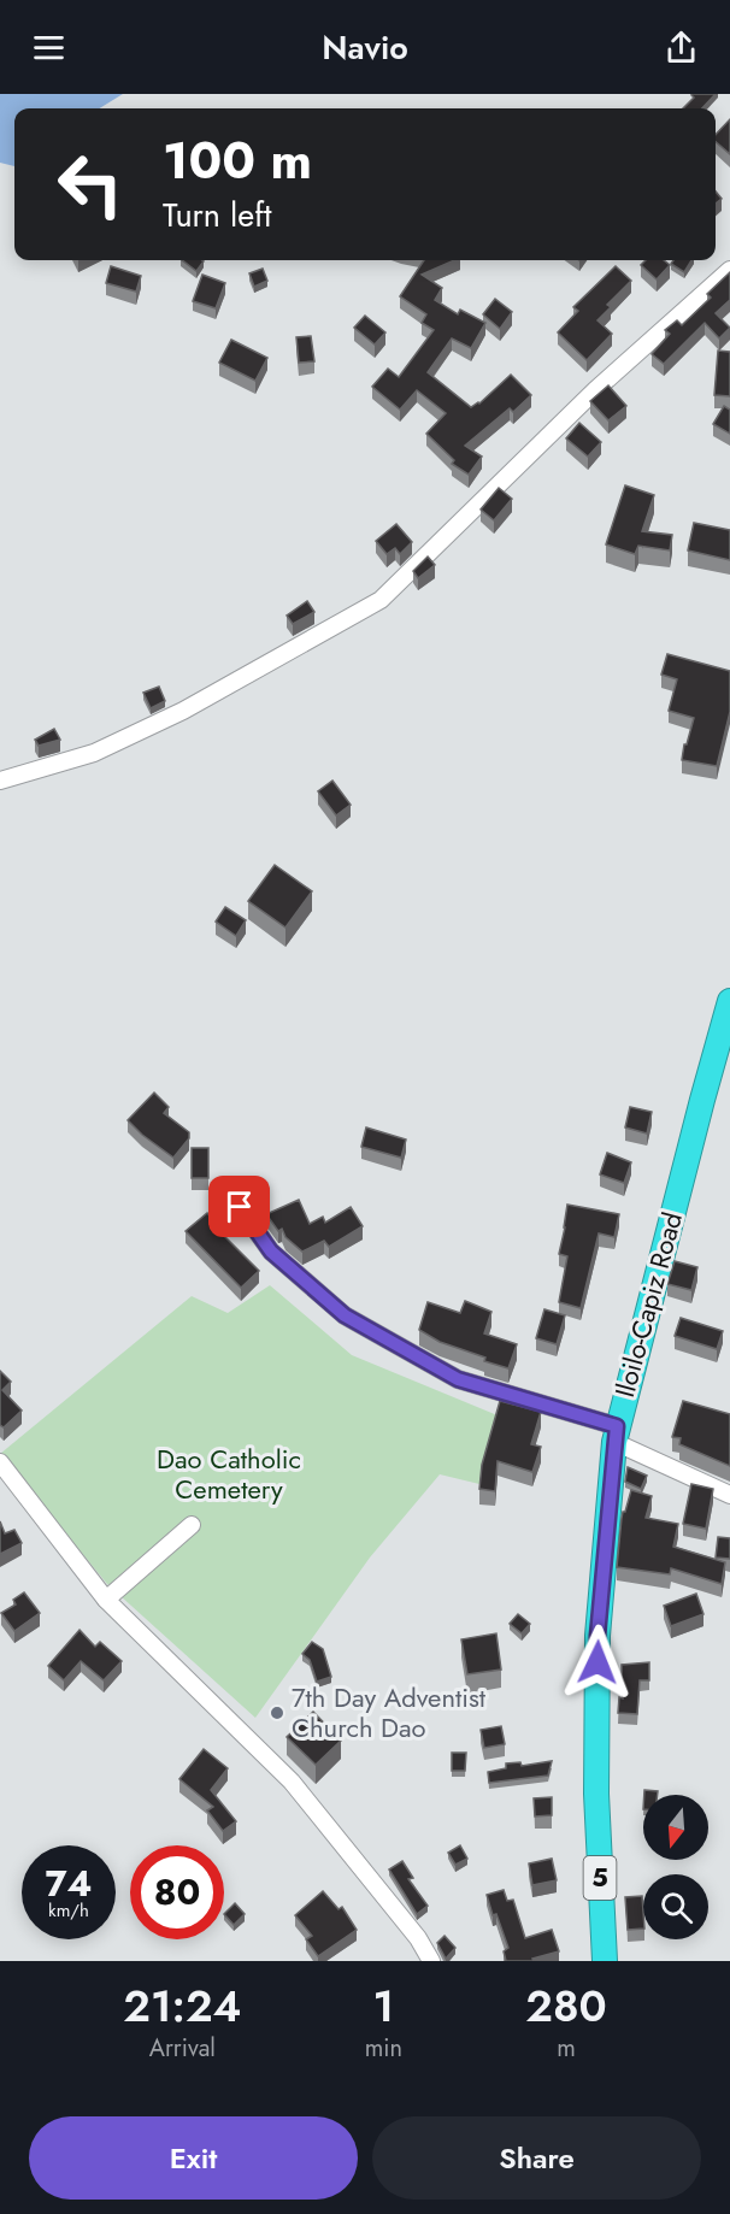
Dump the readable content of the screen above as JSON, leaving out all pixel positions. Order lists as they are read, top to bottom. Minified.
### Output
{"streets":{"highway":["Iloilo-Capiz Road","5"]},"parks":["Dao Catholic Cemetery"],"places":["7th Day Adventist Church Dao"],"north":"bottom","page":{"header":"Navio","turn":["100 m","Turn left"],"speed":"74 km/h","limit":"80","eta":["21:24","Arrival","1","min","280","m"],"buttons":["Exit","Share"]}}
